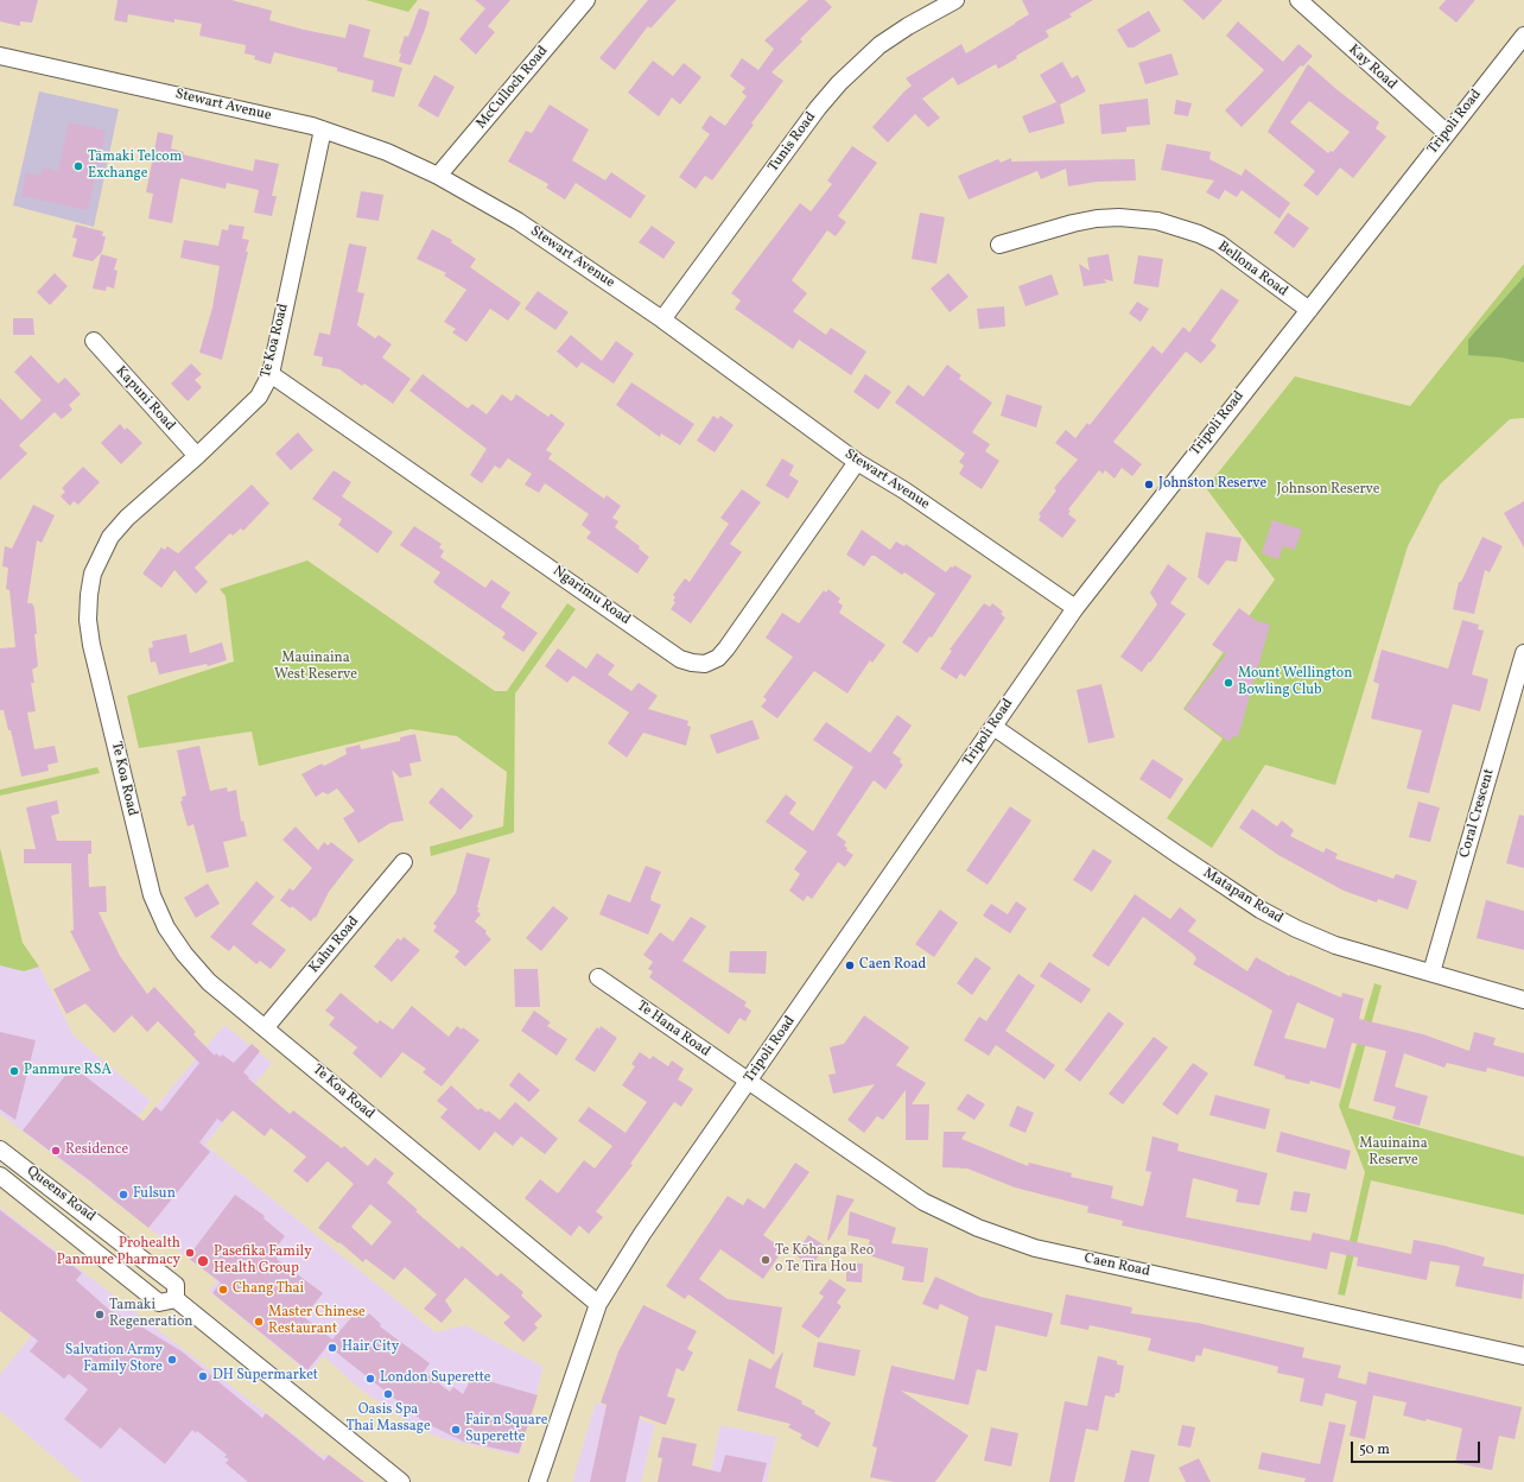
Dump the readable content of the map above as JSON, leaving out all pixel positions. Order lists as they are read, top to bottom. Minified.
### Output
{"streets":{"street":["Kay Road","McCulloch Road","Stewart Avenue","Tripoli Road","Tunis Road","Bellona Road","Te Koa Road","Kapuni Road","Ngarimu Road","Coral Crescent","Matapan Road","Kahu Road","Te Hana Road","Queens Road","Caen Road"]},"crossings":[["Kay Road","Tripoli Road"],["McCulloch Road","Stewart Avenue"],["Stewart Avenue","Tripoli Road"],["Stewart Avenue","Tunis Road"],["Stewart Avenue","Te Koa Road"],["Stewart Avenue","Ngarimu Road"],["Tripoli Road","Bellona Road"],["Tripoli Road","Te Koa Road"],["Tripoli Road","Matapan Road"],["Tripoli Road","Te Hana Road"],["Tripoli Road","Caen Road"],["Te Koa Road","Kapuni Road"],["Te Koa Road","Ngarimu Road"],["Te Koa Road","Kahu Road"],["Coral Crescent","Matapan Road"],["Te Hana Road","Caen Road"]],"parks":["Johnson Reserve","Mauinaina West Reserve","Mauinaina Reserve"],"places":["Tāmaki Telcom Exchange","Johnston Reserve","Mount Wellington Bowling Club","Caen Road","Panmure RSA","Residence","Fulsun","Prohealth Panmure Pharmacy","Te Kōhanga Reo o Te Tira Hou","Pasefika Family Health Group","Chang Thai","Tamaki Regeneration","Master Chinese Restaurant","Hair City","Salvation Army Family Store","DH Supermarket","London Superette","Oasis Spa Thai Massage","Fair n Square Superette"],"scale_bar":"50 m"}
